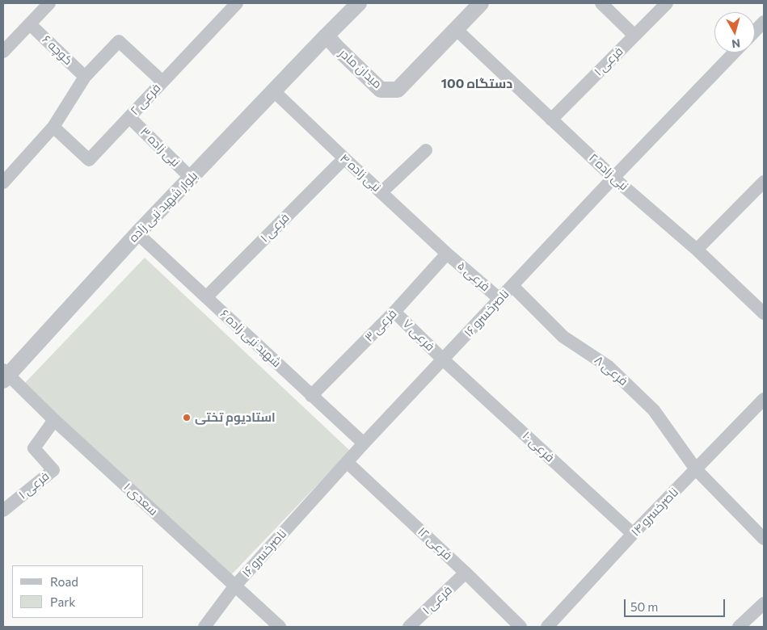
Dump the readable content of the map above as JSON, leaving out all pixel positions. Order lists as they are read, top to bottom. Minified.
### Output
{"streets":{"street":["کوچه ۶","فرعی ۱","میدان مادر","فرعی ۲","نبی زاده ۳","نبی زاده ۲","نبی زاده ۴","بلوار شهید نبی زاده","فرعی ۵","ناصرخسرو ۱۶","فرعی ۳","فرعی ۷","شهید نبی زاده ۶","فرعی ۸","فرعی ۱۰","سعدی ۱","ناصرخسرو ۱۴","فرعی ۱۲"]},"crossings":[["فرعی ۱","نبی زاده ۲"],["فرعی ۱","نبی زاده ۴"],["فرعی ۱","شهید نبی زاده ۶"],["فرعی ۱","سعدی ۱"],["فرعی ۱","فرعی ۱۲"],["میدان مادر","نبی زاده ۲"],["میدان مادر","بلوار شهید نبی زاده"],["فرعی ۲","نبی زاده ۳"],["نبی زاده ۳","بلوار شهید نبی زاده"],["نبی زاده ۲","ناصرخسرو ۱۶"],["نبی زاده ۴","بلوار شهید نبی زاده"],["نبی زاده ۴","فرعی ۵"],["نبی زاده ۴","فرعی ۳"],["بلوار شهید نبی زاده","شهید نبی زاده ۶"],["بلوار شهید نبی زاده","سعدی ۱"],["فرعی ۵","ناصرخسرو ۱۶"],["فرعی ۵","فرعی ۳"],["ناصرخسرو ۱۶","فرعی ۷"],["ناصرخسرو ۱۶","شهید نبی زاده ۶"],["ناصرخسرو ۱۶","فرعی ۸"],["ناصرخسرو ۱۶","فرعی ۱۰"],["ناصرخسرو ۱۶","سعدی ۱"],["ناصرخسرو ۱۶","فرعی ۱۲"],["فرعی ۳","فرعی ۷"],["فرعی ۳","شهید نبی زاده ۶"],["فرعی ۷","فرعی ۱۰"],["فرعی ۸","ناصرخسرو ۱۴"],["فرعی ۱۰","ناصرخسرو ۱۴"]],"districts":["100 دستگاه"],"places":["استادیوم تختی"],"legend":["Road","Park"],"scale_bar":"50 m","north":"bottom"}
